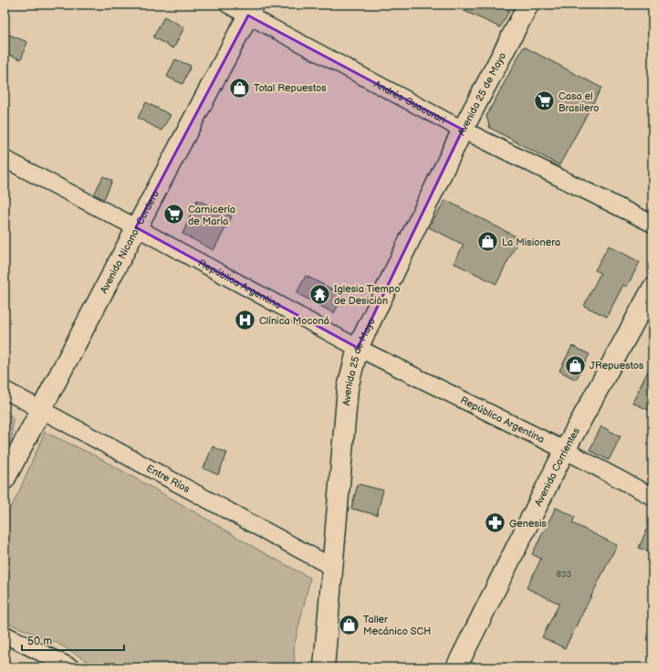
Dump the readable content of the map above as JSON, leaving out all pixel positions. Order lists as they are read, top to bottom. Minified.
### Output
{"streets":{"main road":["Avenida 25 de Mayo","Avenida Nicanor Cordero","Avenida Corrientes"],"street":["Andrés Guacurari","República Argentina","Entre Ríos"]},"crossings":[["Avenida 25 de Mayo","Andrés Guacurari"],["Avenida 25 de Mayo","República Argentina"],["Avenida 25 de Mayo","Entre Ríos"],["Andrés Guacurari","Avenida Nicanor Cordero"],["Avenida Nicanor Cordero","República Argentina"],["Avenida Nicanor Cordero","Entre Ríos"],["República Argentina","Avenida Corrientes"]],"places":{"shop":["Total Repuestos","La Misionera","JRepuestos","Taller Mecánico SCH"],"supermarket":["Casa el Brasilero","Carnicería de María"],"temple":["Iglesia Tiempo de Desición"],"hospital":["Clínica Moconá"],"pharmacy":["Genesis"]},"house_numbers":["833"],"scale_bar":"50 m"}
